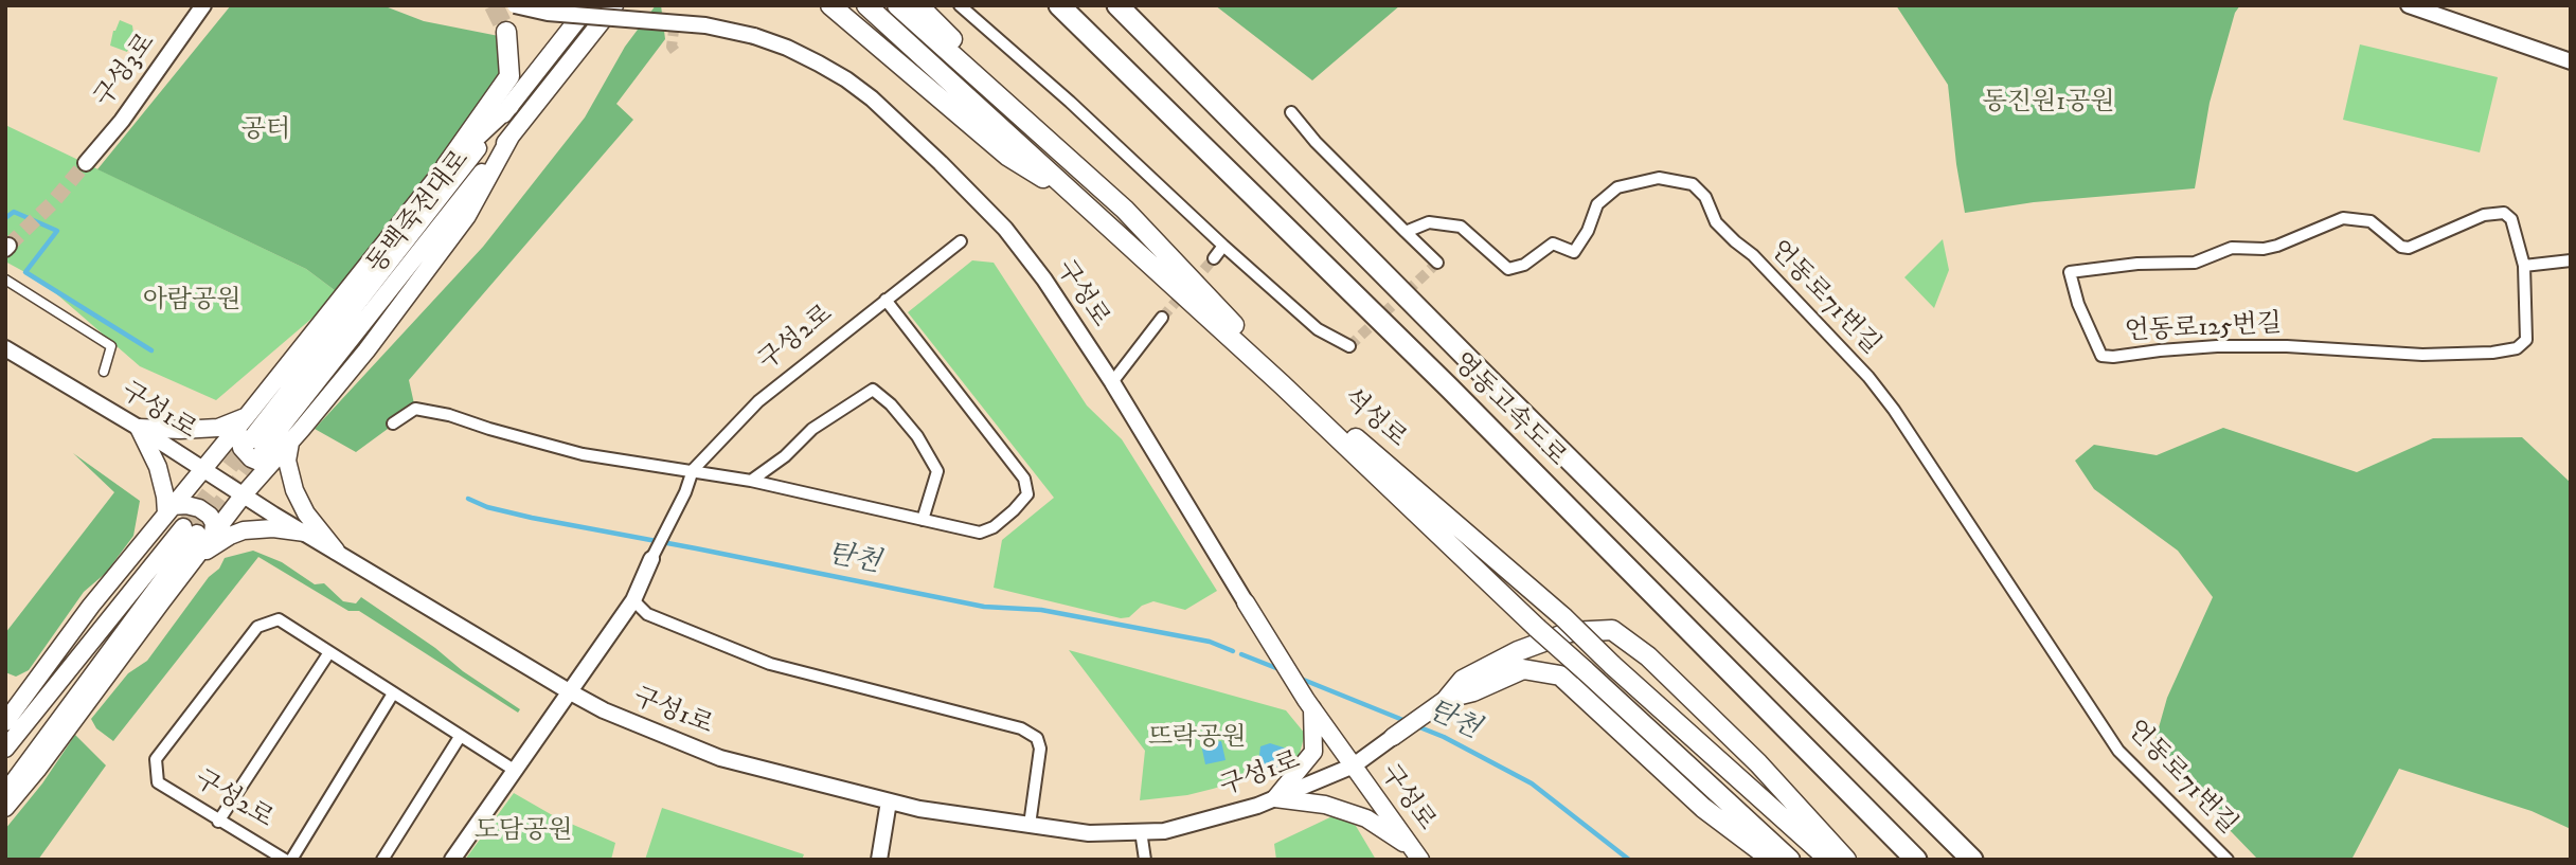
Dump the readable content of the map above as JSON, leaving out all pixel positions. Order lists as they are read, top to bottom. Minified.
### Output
{"streets":{"highway":["영동고속도로","석성로"],"main road":["동백죽전대로","구성로"],"street":["구성3로","언동로71번길","언동로125번길","구성2로","구성1로"]},"crossings":[["구성로","구성1로"]],"water":["탄천"],"parks":["동진원1공원","공터","아람공원","뜨락공원","도담공원"]}
